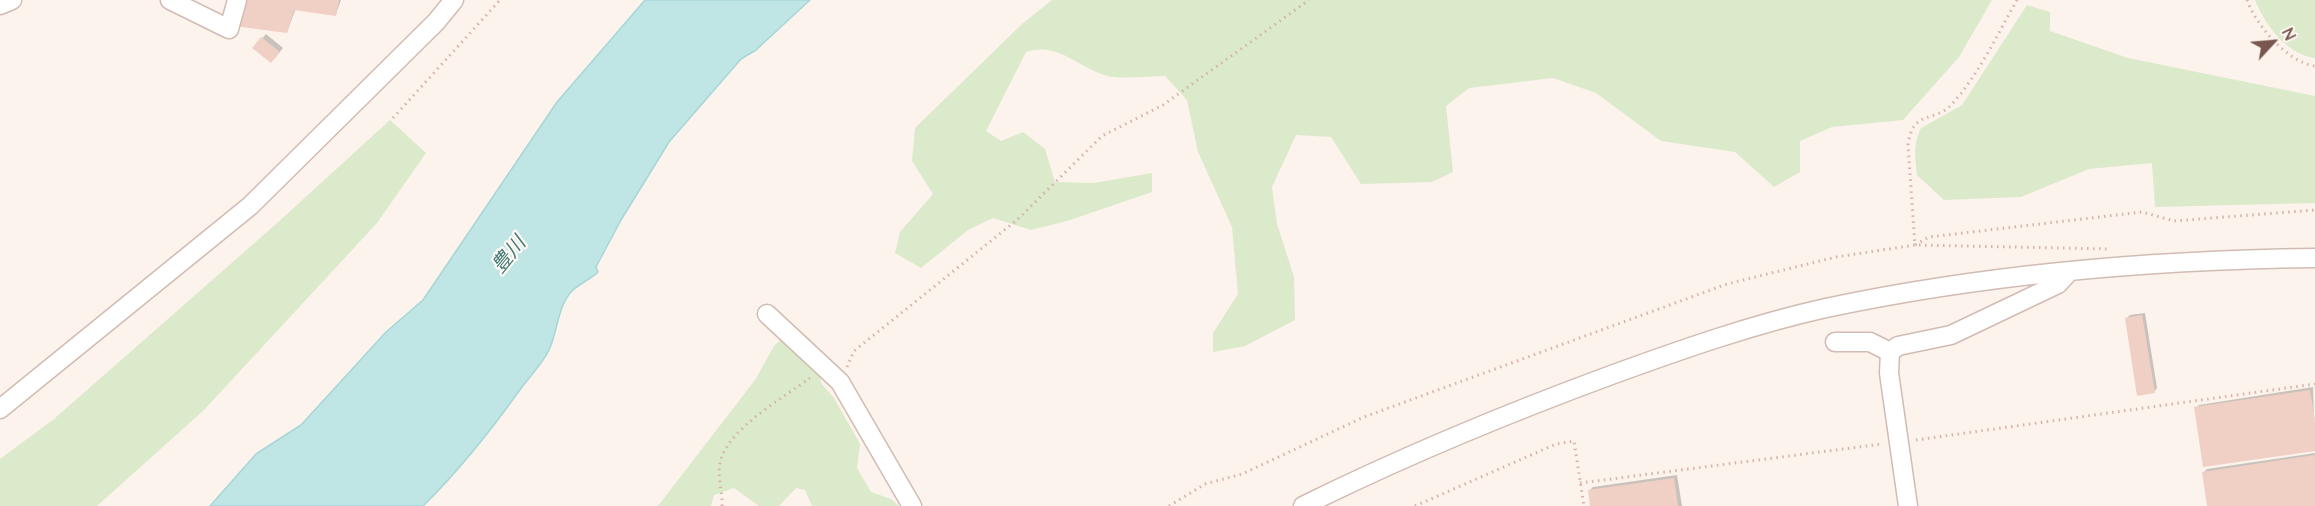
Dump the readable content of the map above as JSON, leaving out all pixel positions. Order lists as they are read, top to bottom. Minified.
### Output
{"water":["豊川"],"north":"top right"}
